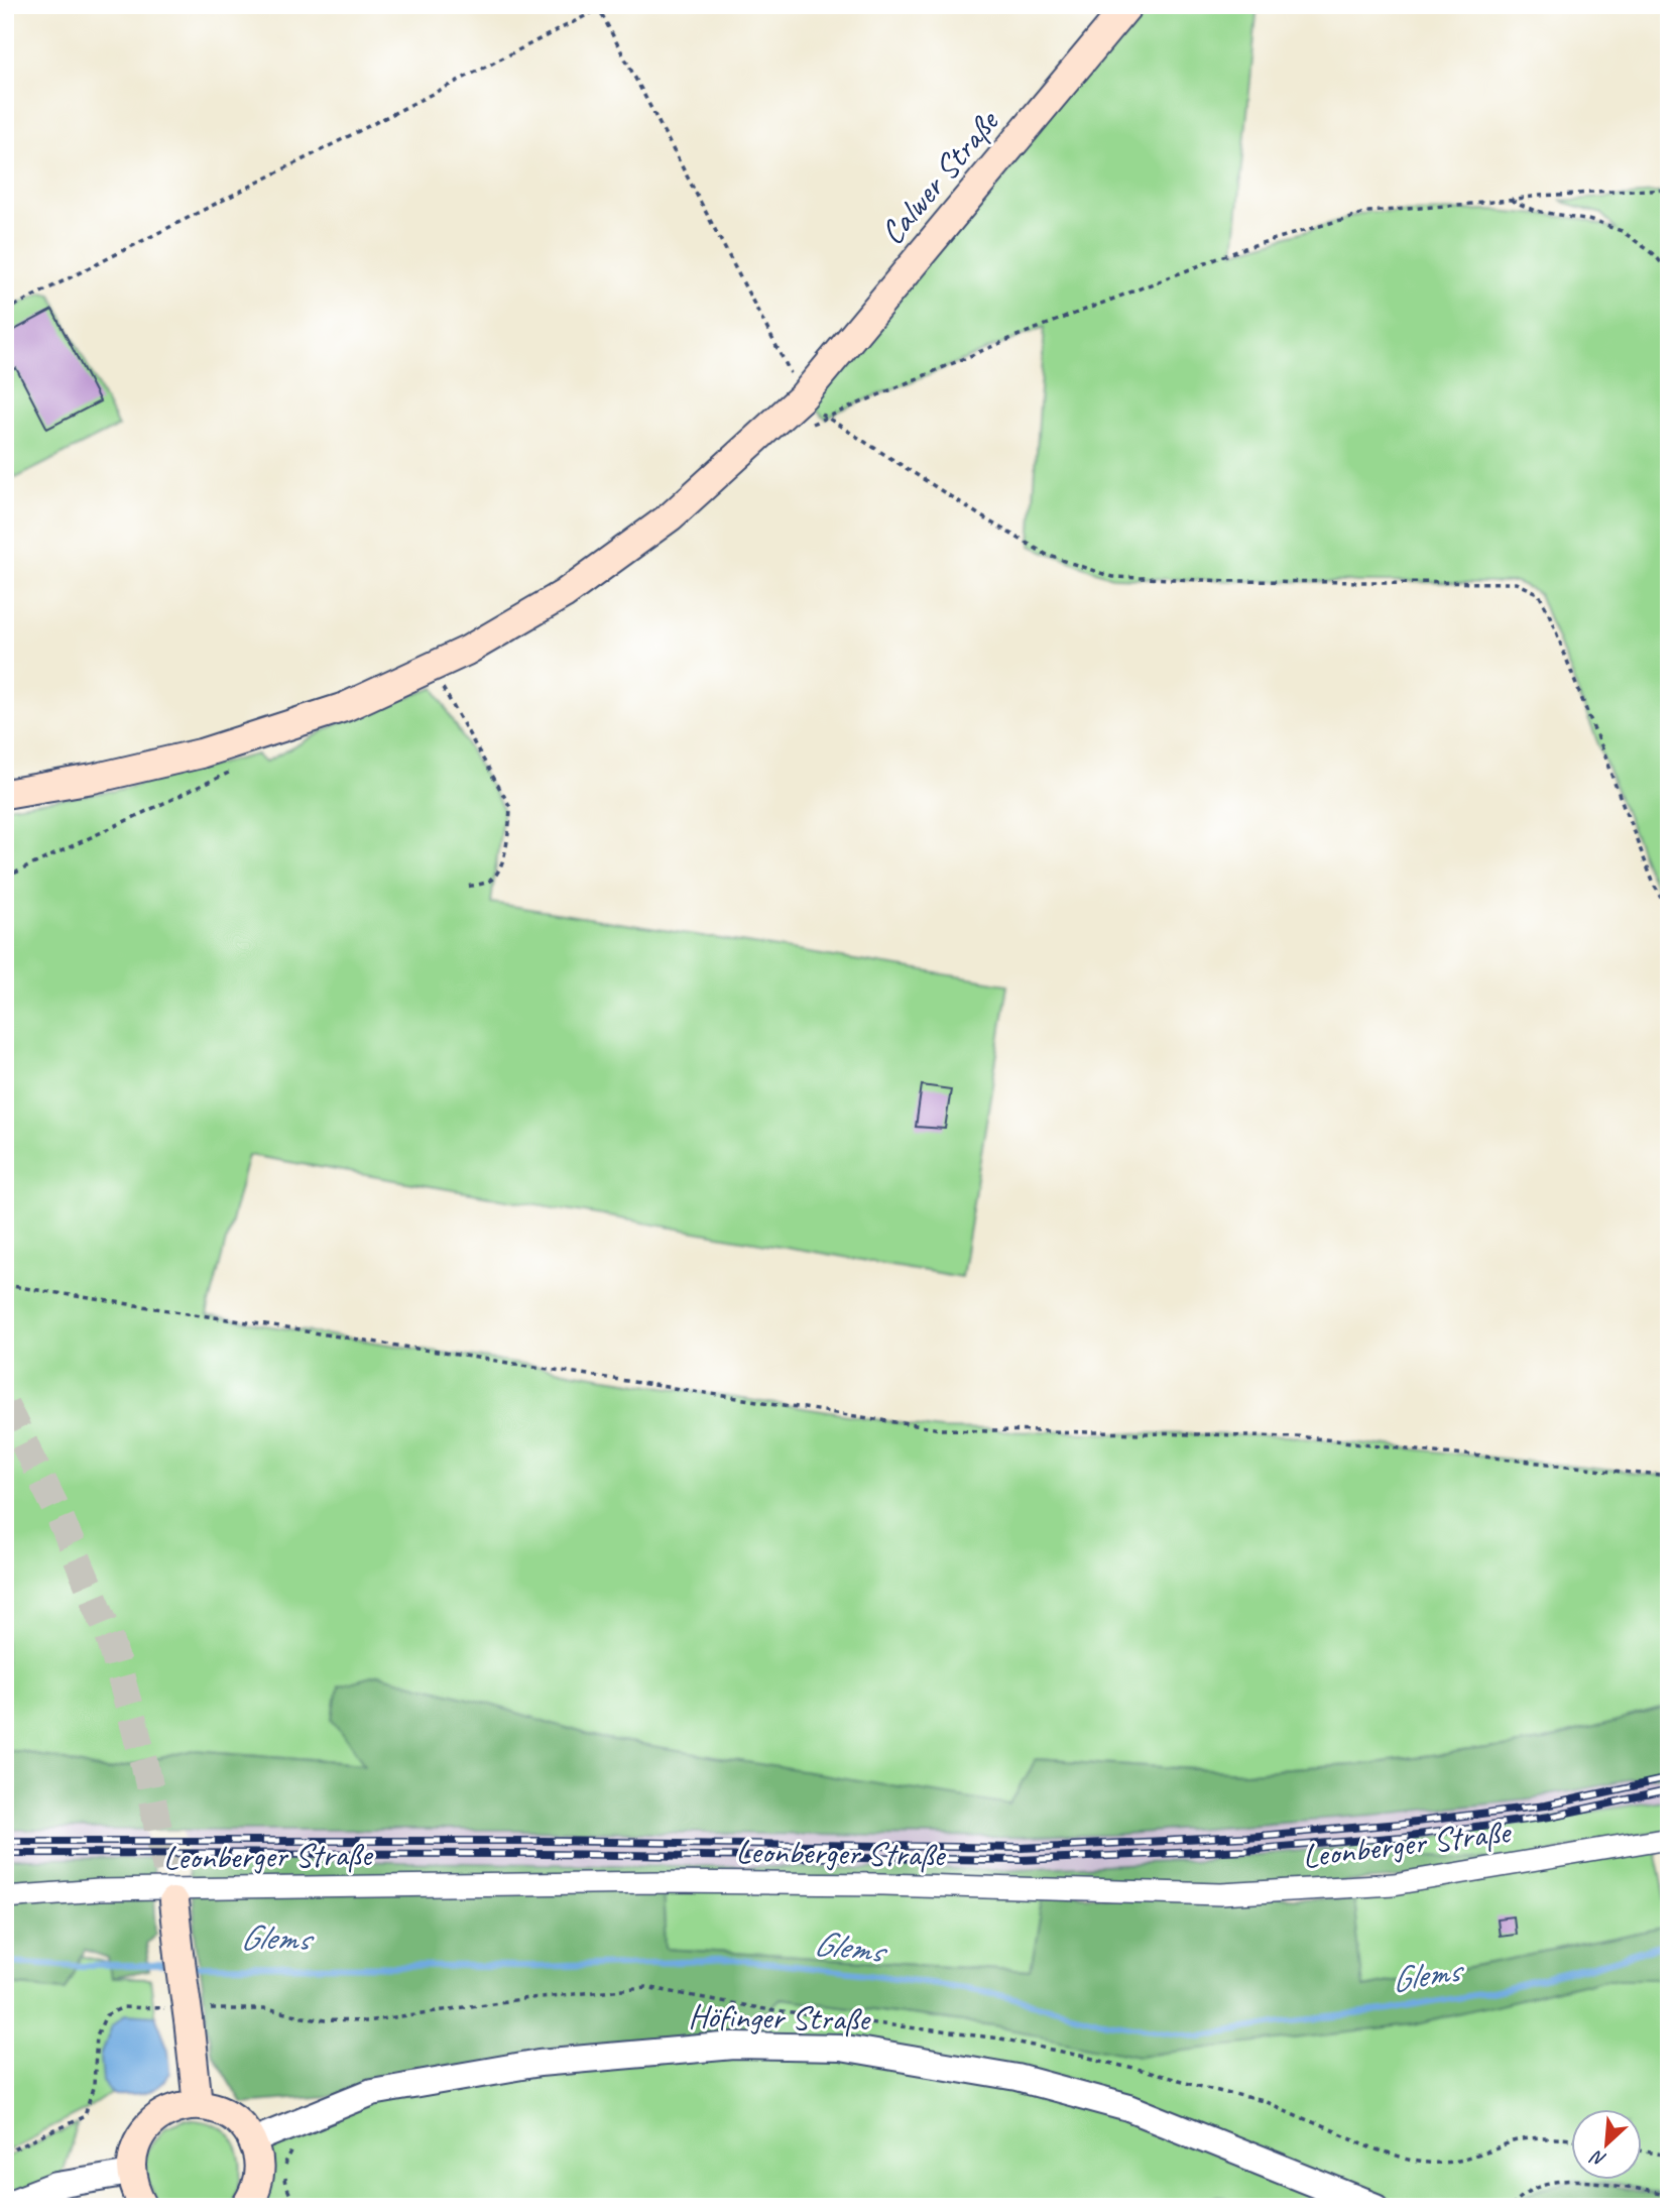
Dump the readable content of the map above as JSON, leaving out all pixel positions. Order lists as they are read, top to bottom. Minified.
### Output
{"streets":{"main road":["Calwer Straße"],"street":["Leonberger Straße","Höfinger Straße"]},"water":["Glems"],"north":"bottom left"}
